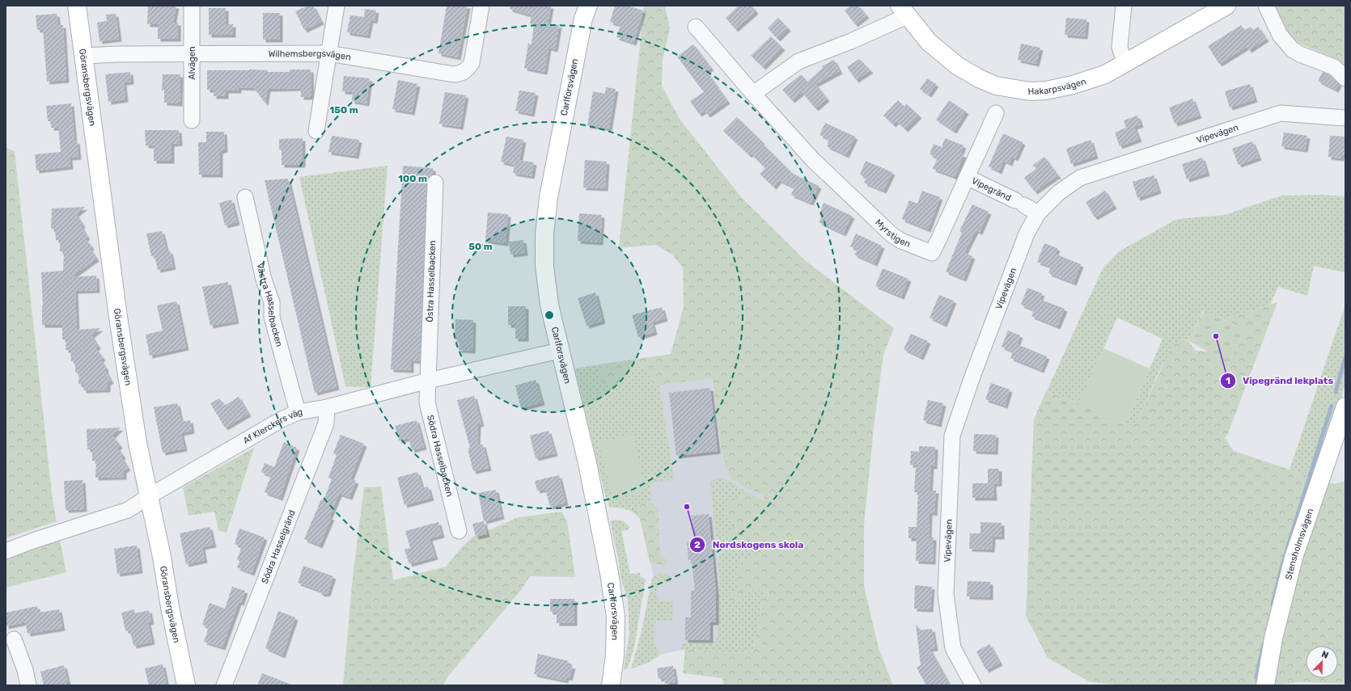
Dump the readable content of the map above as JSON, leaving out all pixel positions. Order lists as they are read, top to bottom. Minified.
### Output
{"streets":{"street":["Wilhemsbergsvägen","Alvägen","Hakarpsvägen","Göransbergsvägen","Carlforsvägen","Vipevägen","Vipegränd","Myrstigen","Östra Hasselbacken","Västra Hasselbacken","Af Klerckers väg","Södra Hasselbacken","Stensholmsvägen","Södra Hasselgränd"]},"crossings":[["Wilhemsbergsvägen","Alvägen"],["Wilhemsbergsvägen","Göransbergsvägen"],["Göransbergsvägen","Af Klerckers väg"],["Carlforsvägen","Af Klerckers väg"],["Vipevägen","Vipegränd"],["Vipegränd","Myrstigen"],["Östra Hasselbacken","Af Klerckers väg"],["Östra Hasselbacken","Södra Hasselbacken"],["Västra Hasselbacken","Af Klerckers väg"],["Af Klerckers väg","Södra Hasselbacken"],["Af Klerckers väg","Södra Hasselgränd"]],"places":["Vipegränd lekplats","Nordskogens skola"],"north":"top right","rings":["150 m","100 m","50 m"]}
